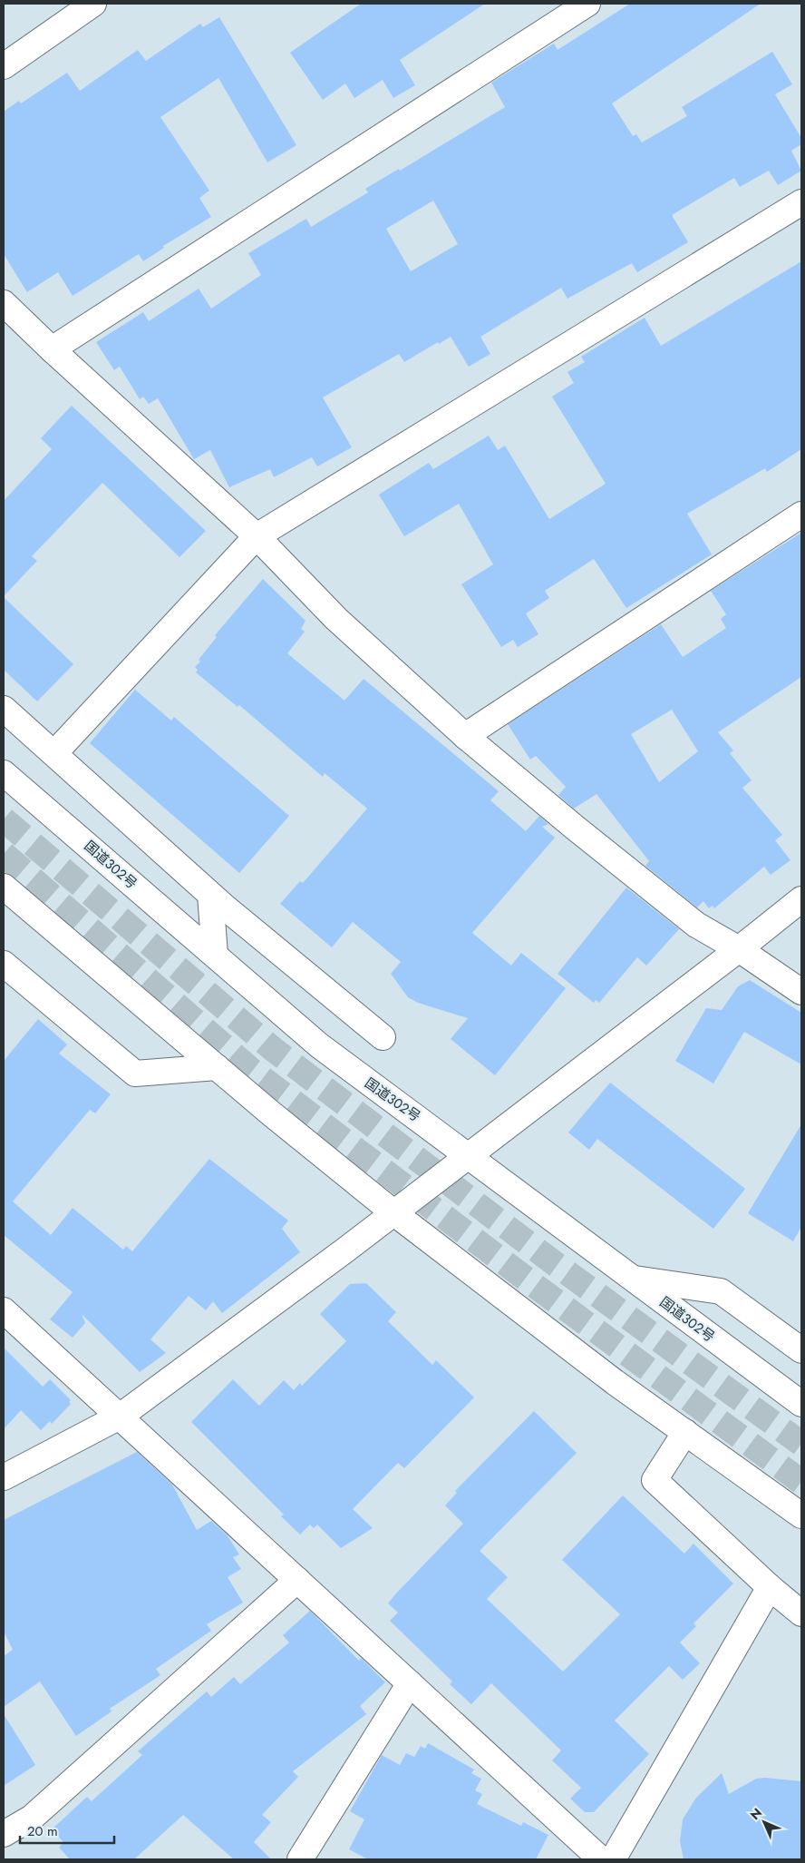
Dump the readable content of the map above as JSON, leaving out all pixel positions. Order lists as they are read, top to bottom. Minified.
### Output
{"streets":{"main road":["国道302号"]},"scale_bar":"20 m","north":"top left"}
